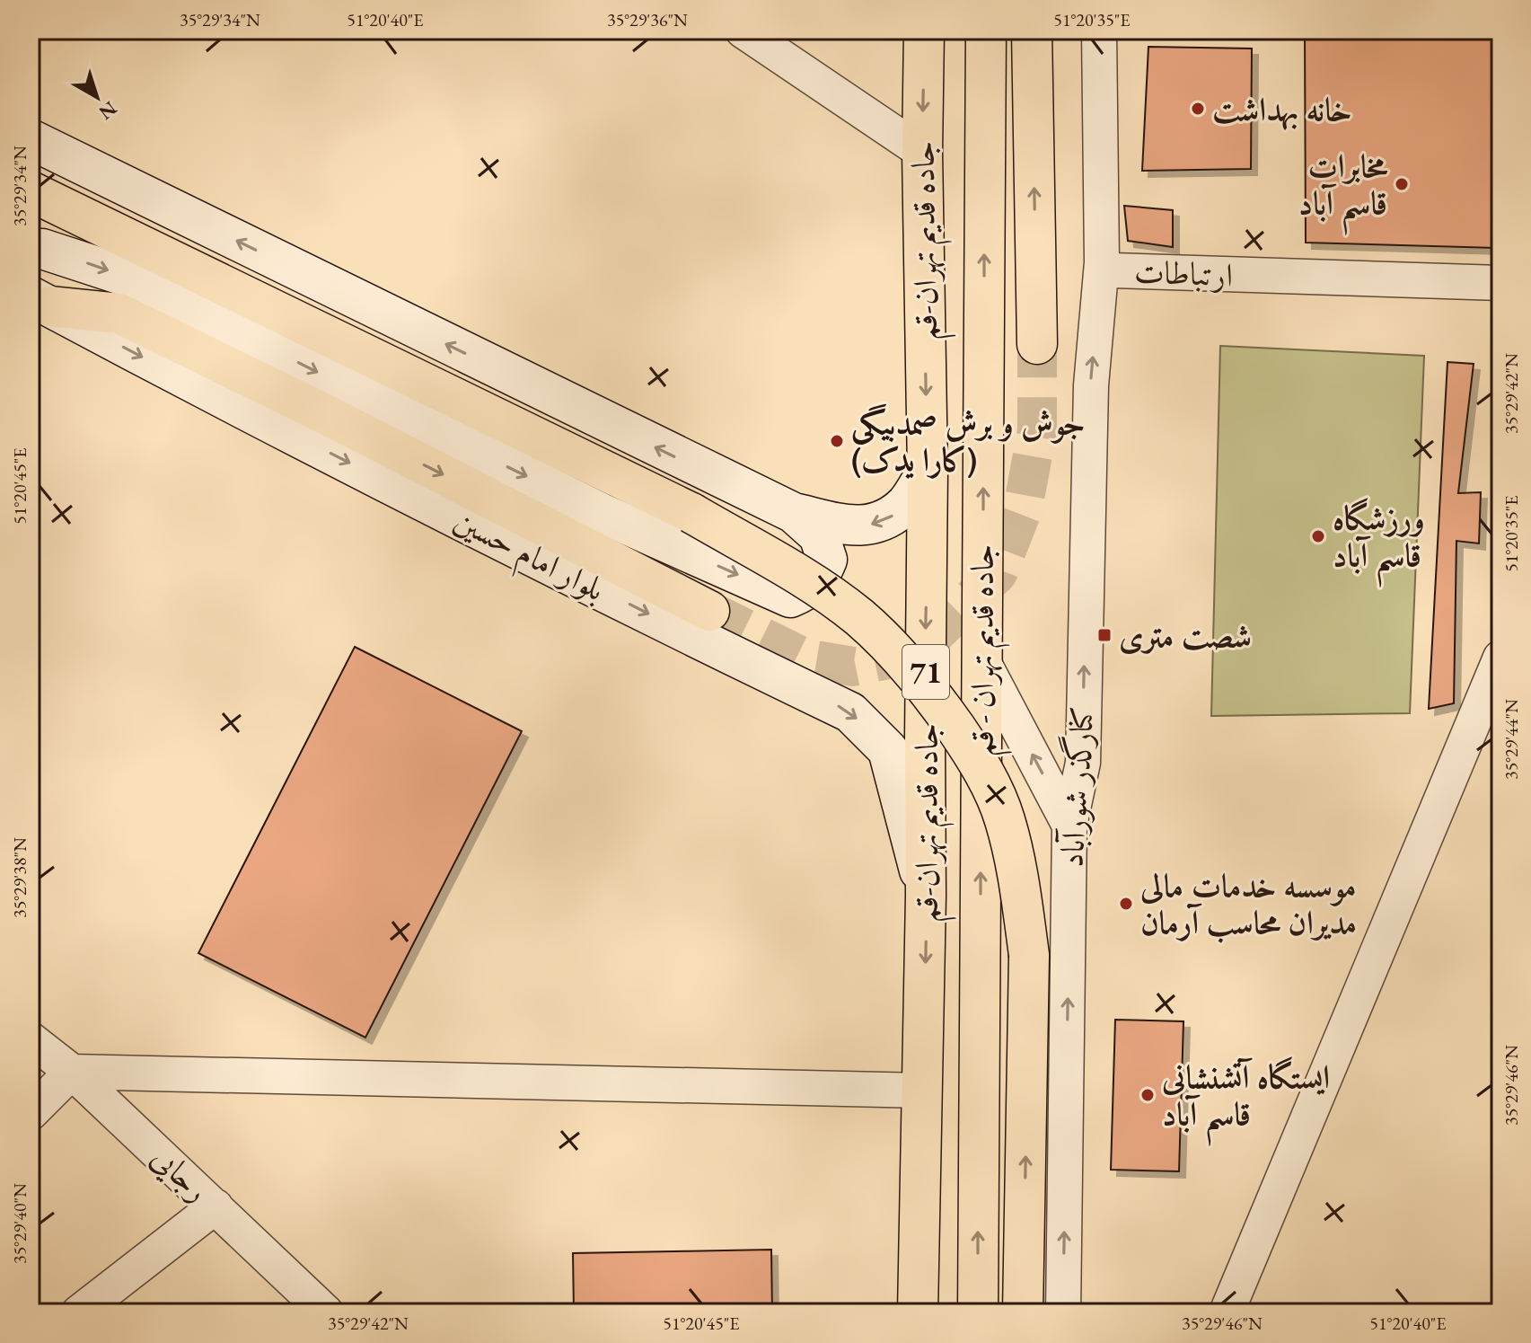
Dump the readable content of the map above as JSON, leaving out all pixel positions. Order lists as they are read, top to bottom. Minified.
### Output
{"streets":{"highway":["جاده قدیم تهران-قم","جاده قدیم تهران - قم","71"],"main road":["بلوار امام حسین"],"street":["ارتباطات","کنارگذر شورآباد","رجایی"]},"crossings":[["جاده قدیم تهران-قم","بلوار امام حسین"],["ارتباطات","کنارگذر شورآباد"]],"one_way":["جاده قدیم تهران-قم","جاده قدیم تهران - قم"],"places":{"other":["خانه بهداشت","مخابرات قاسم آباد","جوش و برش صمدبیگی (کارا یدک)","ورزشگاه قاسم آباد","موسسه خدمات مالی مدیران محاسب آرمان","ایستگاه آتشنشانی قاسم آباد"],"transit":["شصت متری"]},"north":"bottom right","coordinates":["35°29'34\"N","51°20'40\"E","35°29'36\"N","51°20'35\"E","35°29'42\"N","51°20'45\"E","35°29'44\"N","35°29'38\"N","35°29'46\"N","35°29'40\"N"]}
